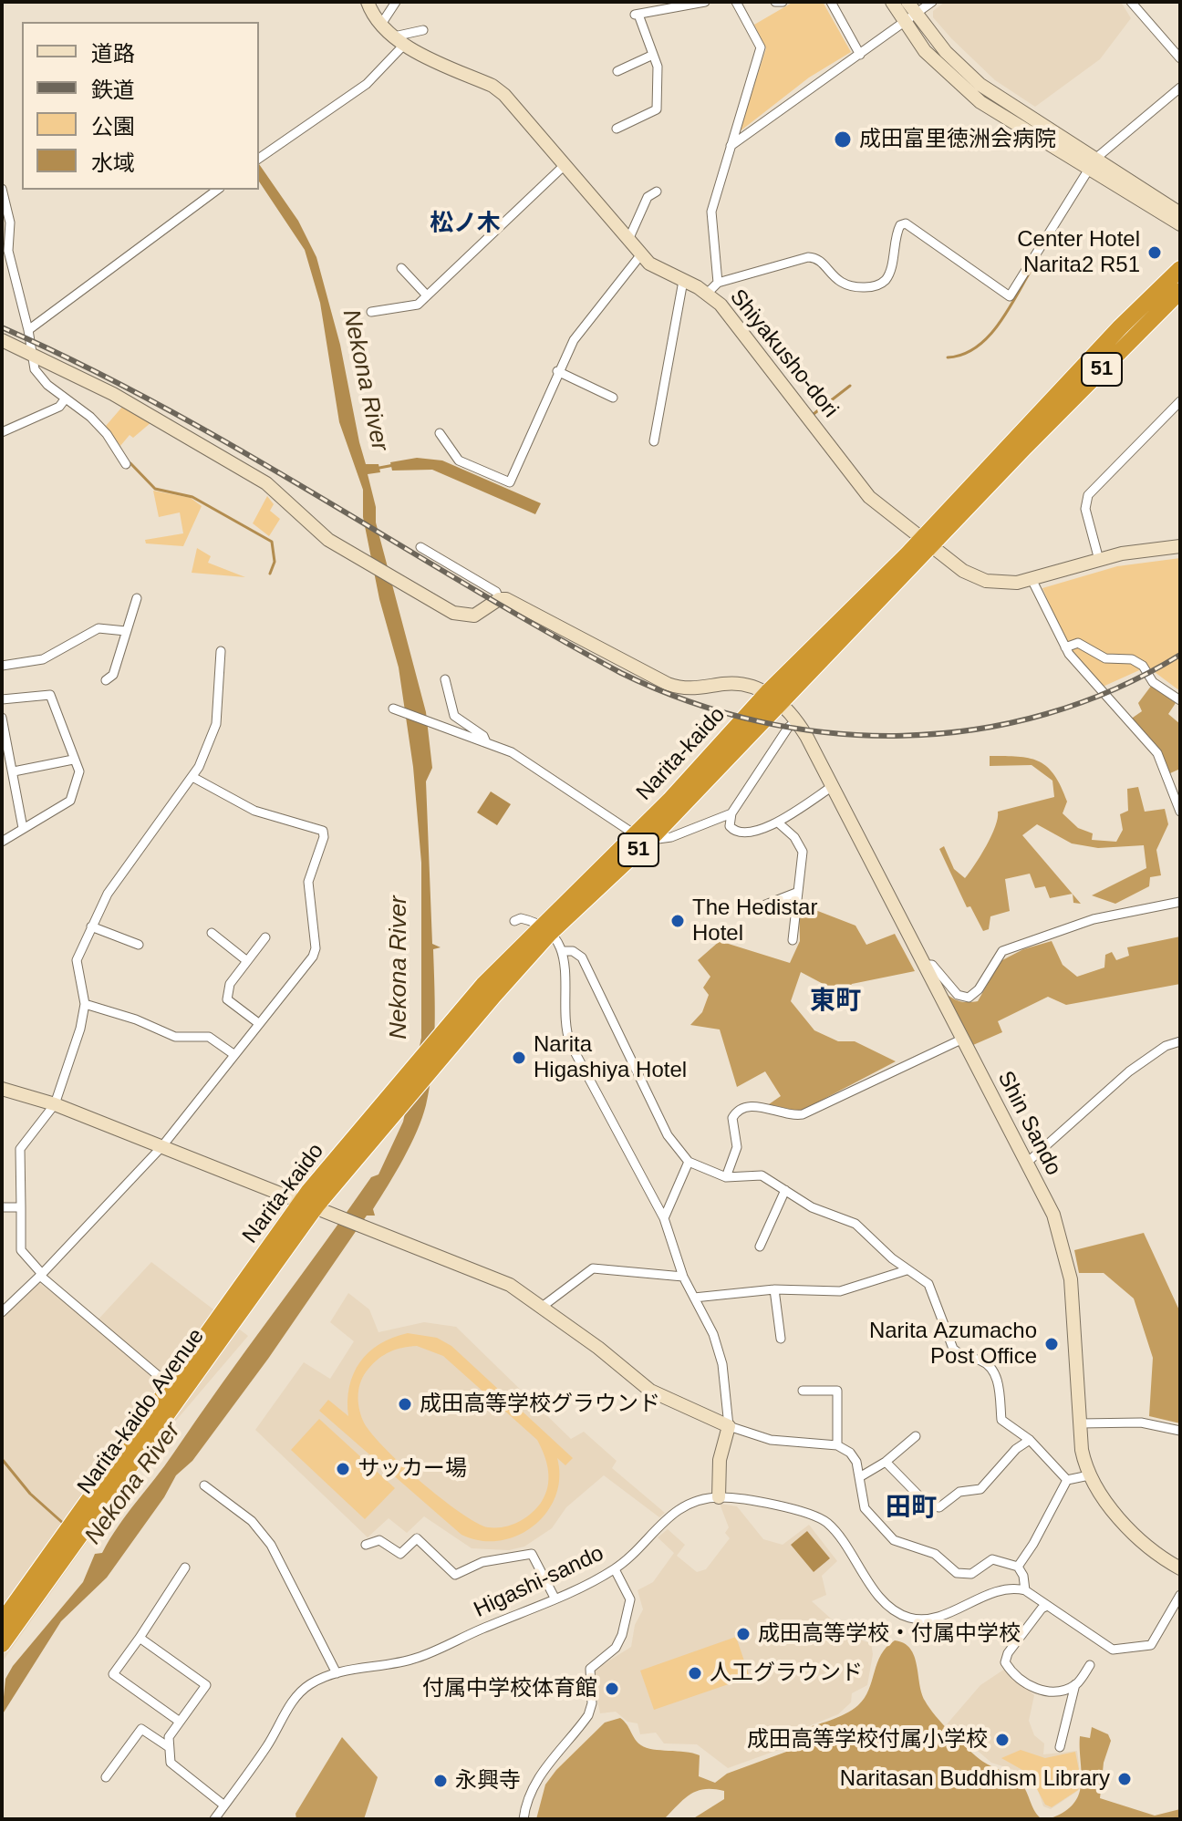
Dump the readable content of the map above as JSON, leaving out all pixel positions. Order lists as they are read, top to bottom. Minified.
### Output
{"streets":{"highway":["51","Narita-kaido","Narita-kaido Avenue"],"street":["Shiyakusho-dori","Shin Sando","Higashi-sando"]},"crossings":[["Shiyakusho-dori","Narita-kaido"],["Narita-kaido","Shin Sando"],["Narita-kaido","Narita-kaido Avenue"]],"districts":["松ノ木","東町","田町"],"water":["Nekona River"],"places":["成田富里徳洲会病院","Center Hotel Narita2 R51","The Hedistar Hotel","Narita Higashiya Hotel","Narita Azumacho Post Office","成田高等学校グラウンド","サッカー場","成田高等学校・付属中学校","人工グラウンド","付属中学校体育館","成田高等学校付属小学校","Naritasan Buddhism Library","永興寺"],"legend":["道路","鉄道","公園","水域"]}
